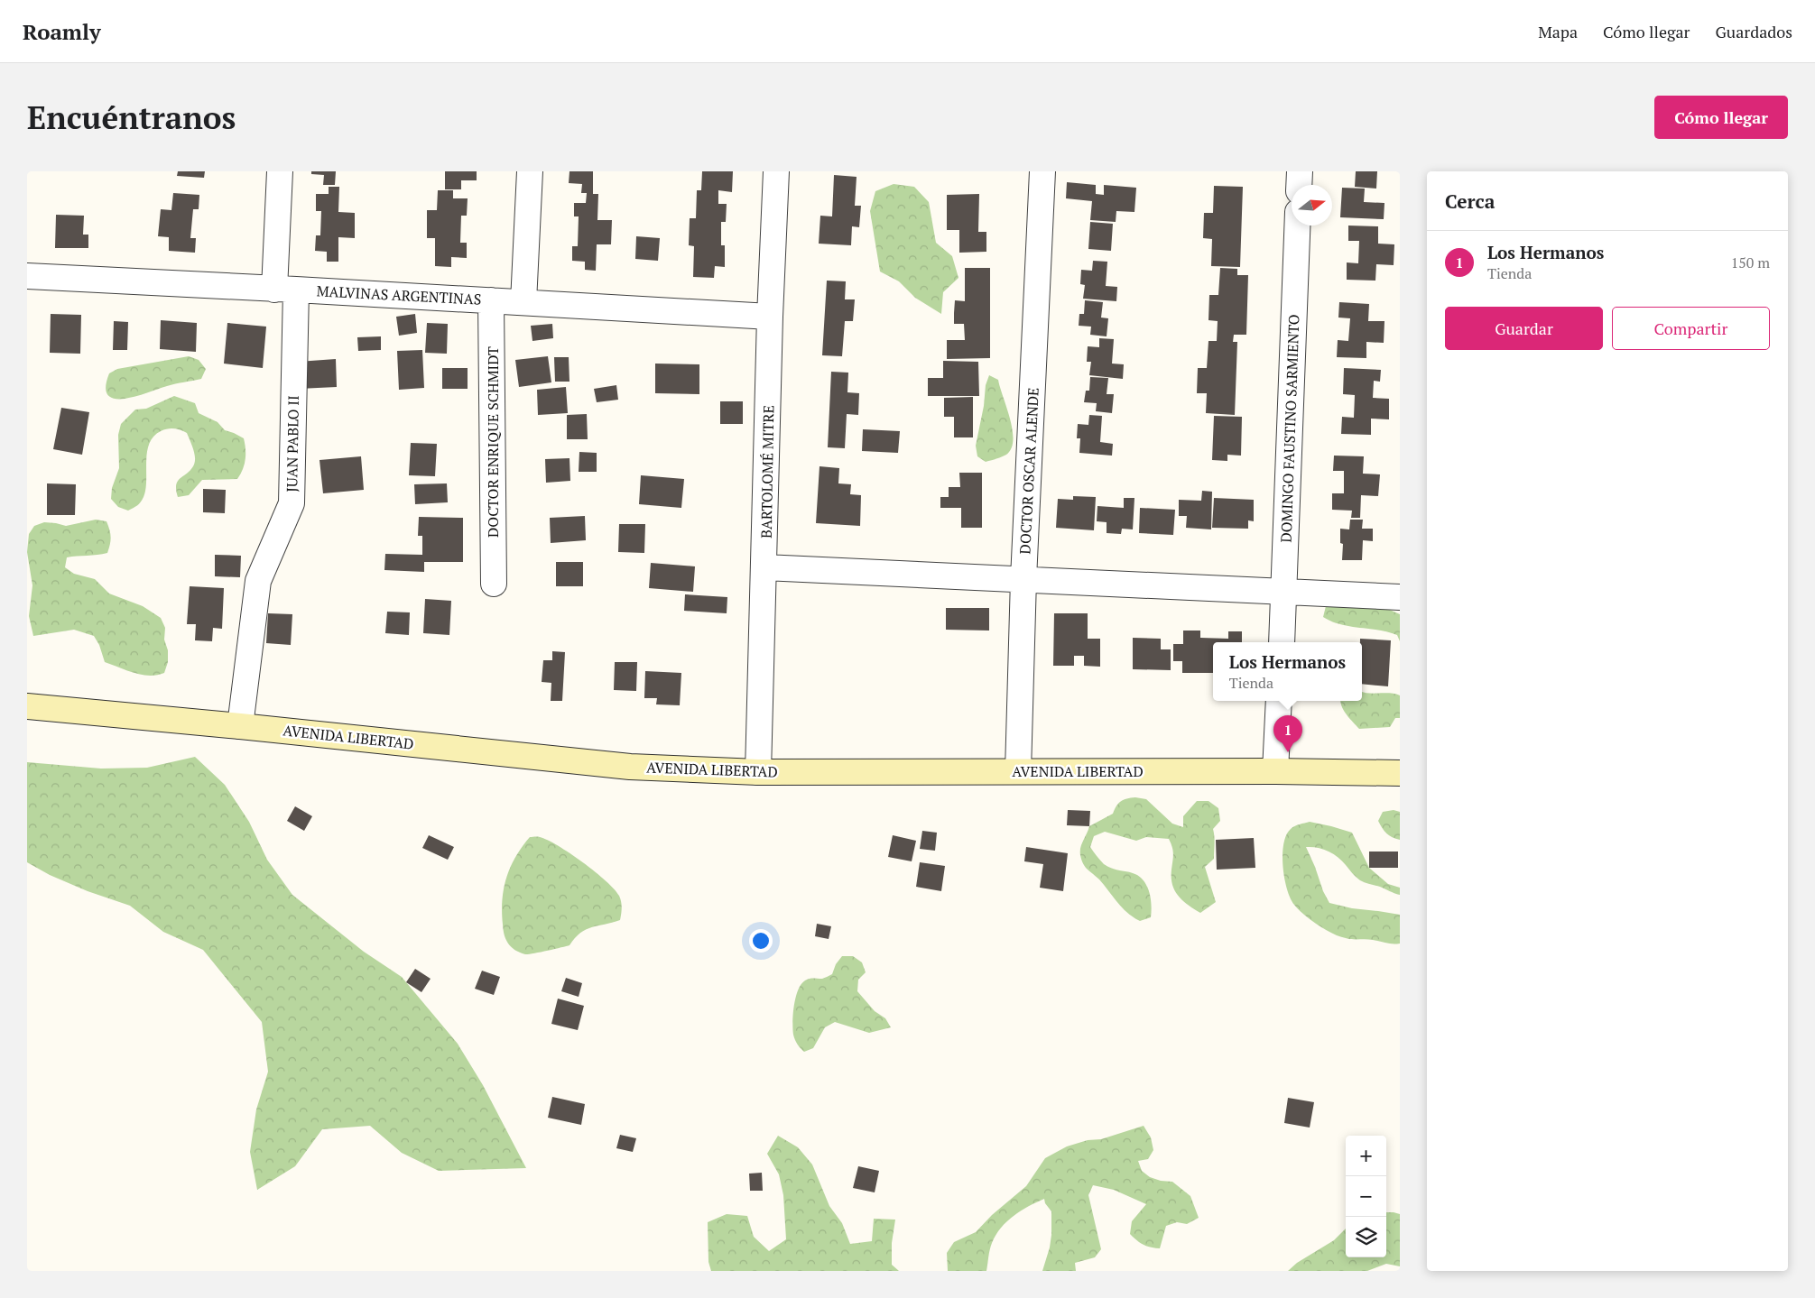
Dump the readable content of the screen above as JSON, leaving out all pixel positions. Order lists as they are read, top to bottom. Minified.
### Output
{"streets":{"main road":["AVENIDA LIBERTAD"],"street":["MALVINAS ARGENTINAS","DOMINGO FAUSTINO SARMIENTO","DOCTOR ENRIQUE SCHMIDT","JUAN PABLO II","DOCTOR OSCAR ALENDE","BARTOLOMÉ MITRE"]},"crossings":[["MALVINAS ARGENTINAS","DOCTOR ENRIQUE SCHMIDT"],["MALVINAS ARGENTINAS","JUAN PABLO II"],["MALVINAS ARGENTINAS","BARTOLOMÉ MITRE"],["JUAN PABLO II","AVENIDA LIBERTAD"],["DOCTOR OSCAR ALENDE","AVENIDA LIBERTAD"],["BARTOLOMÉ MITRE","AVENIDA LIBERTAD"]],"north":"right","page":{"header":"Roamly","nav":["Mapa","Cómo llegar","Guardados"],"buttons":["Cómo llegar",["Guardar","Compartir"]],"title":"Encuéntranos","heading":"Cerca","list":[{"mark":"1","name":"Los Hermanos","note":"Tienda","value":"150 m"}],"popup":["Los Hermanos","Tienda"],"pins":"1","map_buttons":["+","−"]}}
